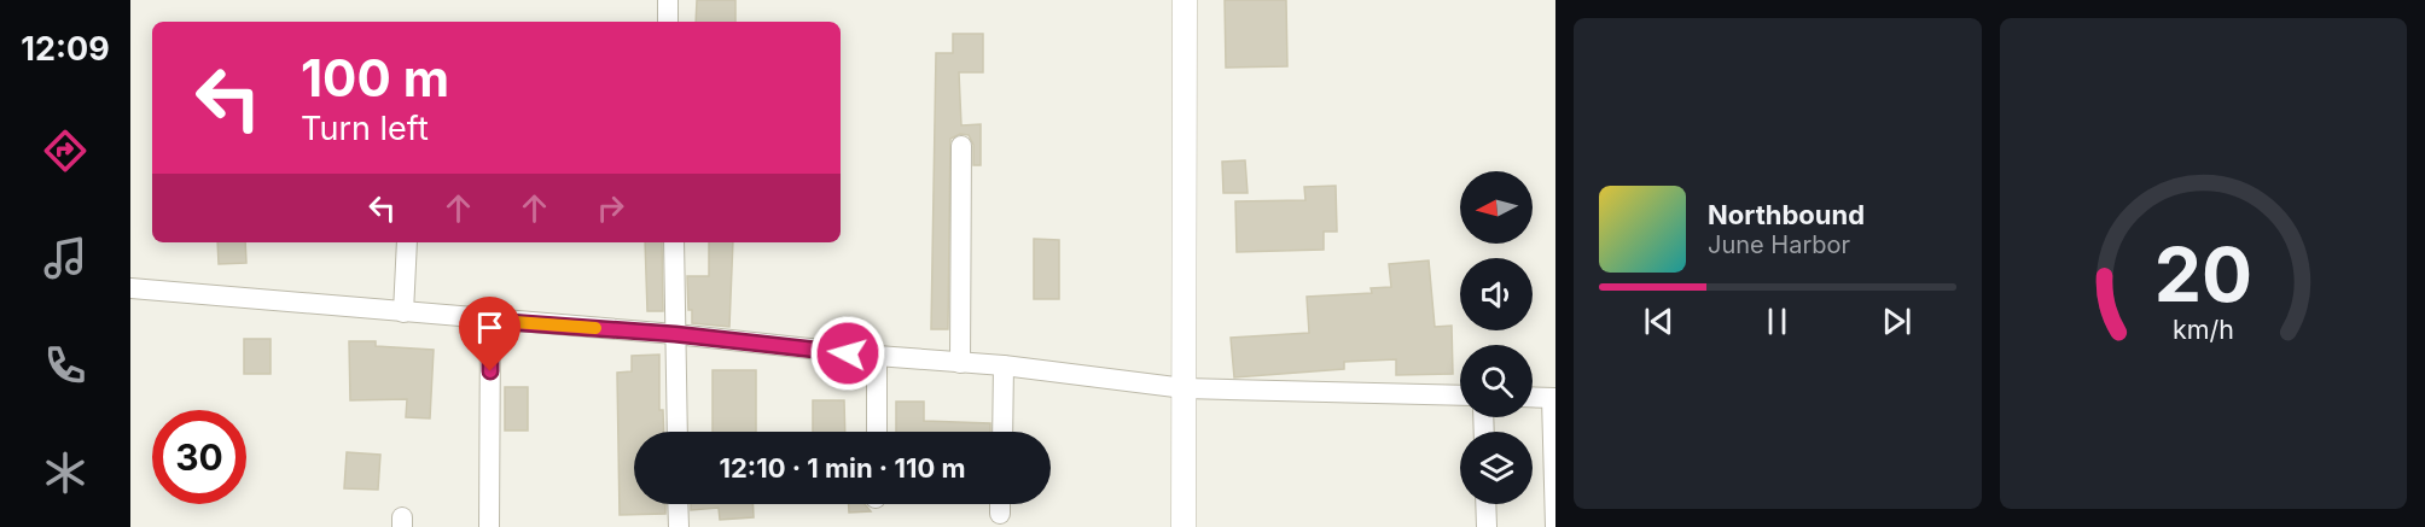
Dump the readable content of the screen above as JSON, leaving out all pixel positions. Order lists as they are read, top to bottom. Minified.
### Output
{"north":"left","page":{"tabs":"12:09","turn":["100 m","Turn left"],"song":["Northbound","June Harbor"],"limit":"30","trip":"12:10 · 1 min · 110 m","gauge":["20","km/h"]}}
